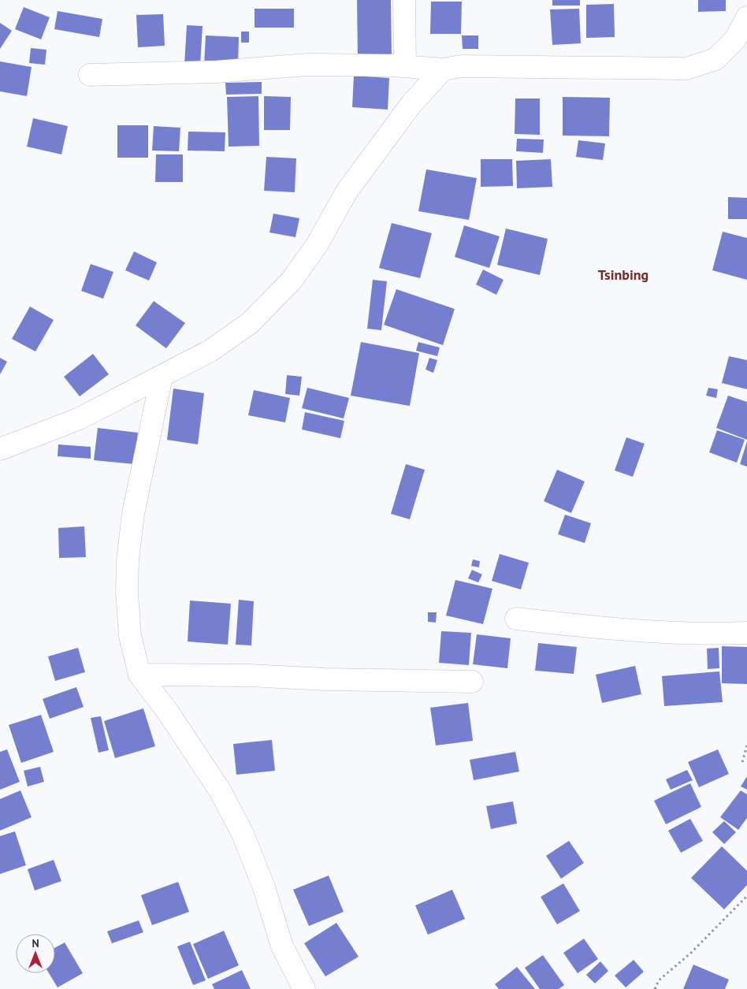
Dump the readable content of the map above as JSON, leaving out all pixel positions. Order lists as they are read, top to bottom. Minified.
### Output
{"districts":["Tsinbing"],"north":"top"}
